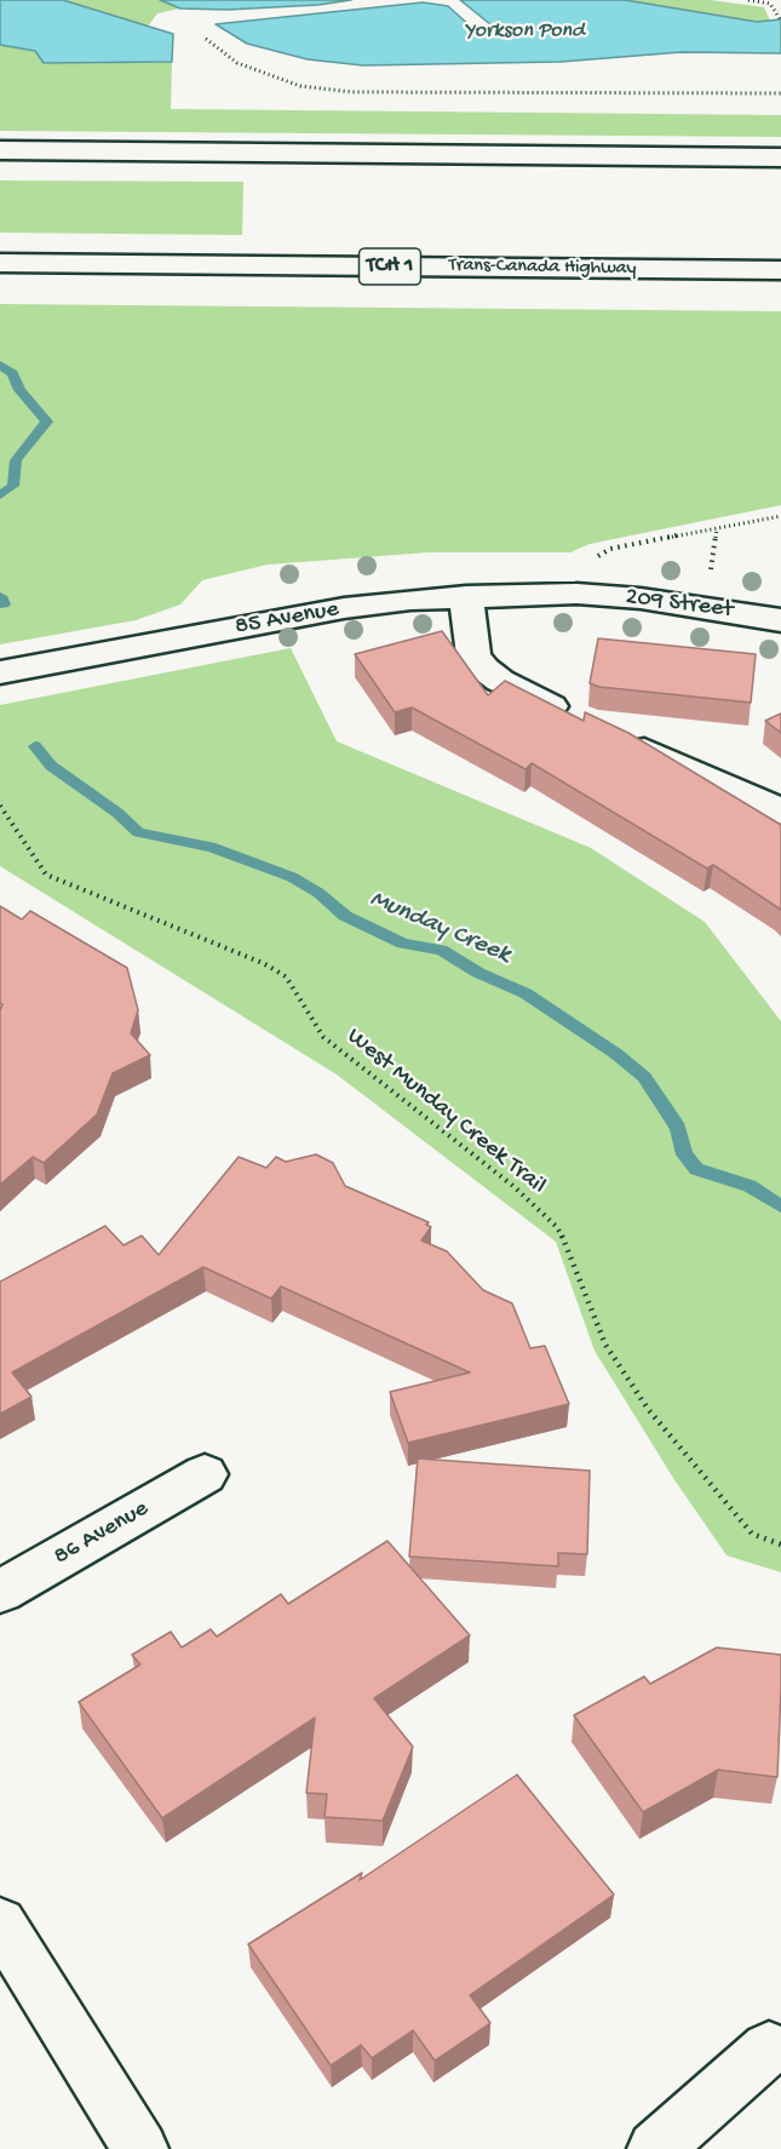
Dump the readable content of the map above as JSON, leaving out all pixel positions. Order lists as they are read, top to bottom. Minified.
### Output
{"streets":{"main road":["TCH 1","Trans-Canada Highway","209 Street","85 Avenue","86 Avenue"],"path":["West Munday Creek Trail"]},"crossings":[["209 Street","85 Avenue"]],"water":["Yorkson Pond","Munday Creek"]}
